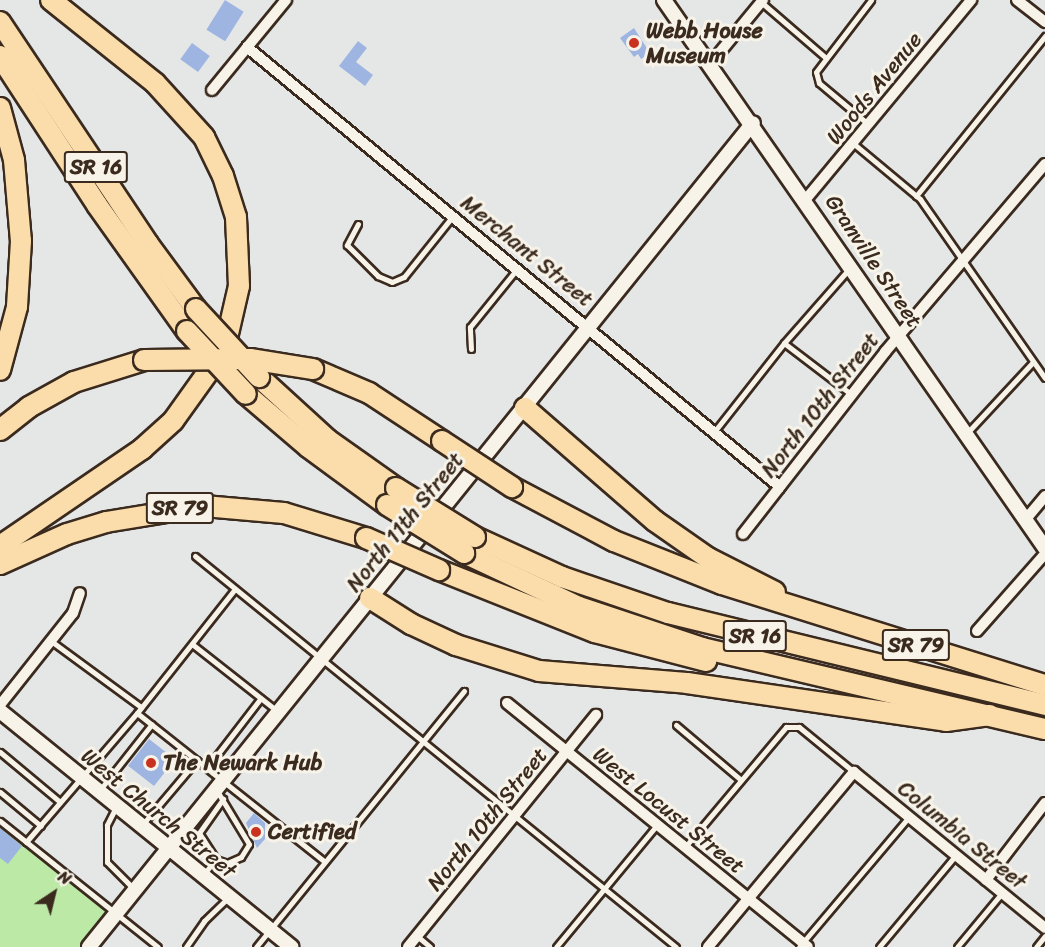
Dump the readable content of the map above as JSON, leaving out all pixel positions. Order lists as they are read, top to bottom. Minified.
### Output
{"streets":{"highway":["SR 16","SR 79"],"street":["Woods Avenue","Merchant Street","Granville Street","North 10th Street","North 11th Street","West Locust Street","West Church Street","Columbia Street"]},"crossings":[["Woods Avenue","Granville Street"],["SR 16","SR 79"],["Merchant Street","North 10th Street"],["Merchant Street","North 11th Street"],["Granville Street","North 10th Street"],["Granville Street","North 11th Street"],["North 10th Street","West Locust Street"],["North 11th Street","West Church Street"]],"places":["Webb House Museum","The Newark Hub","Certified"],"north":"top right"}
